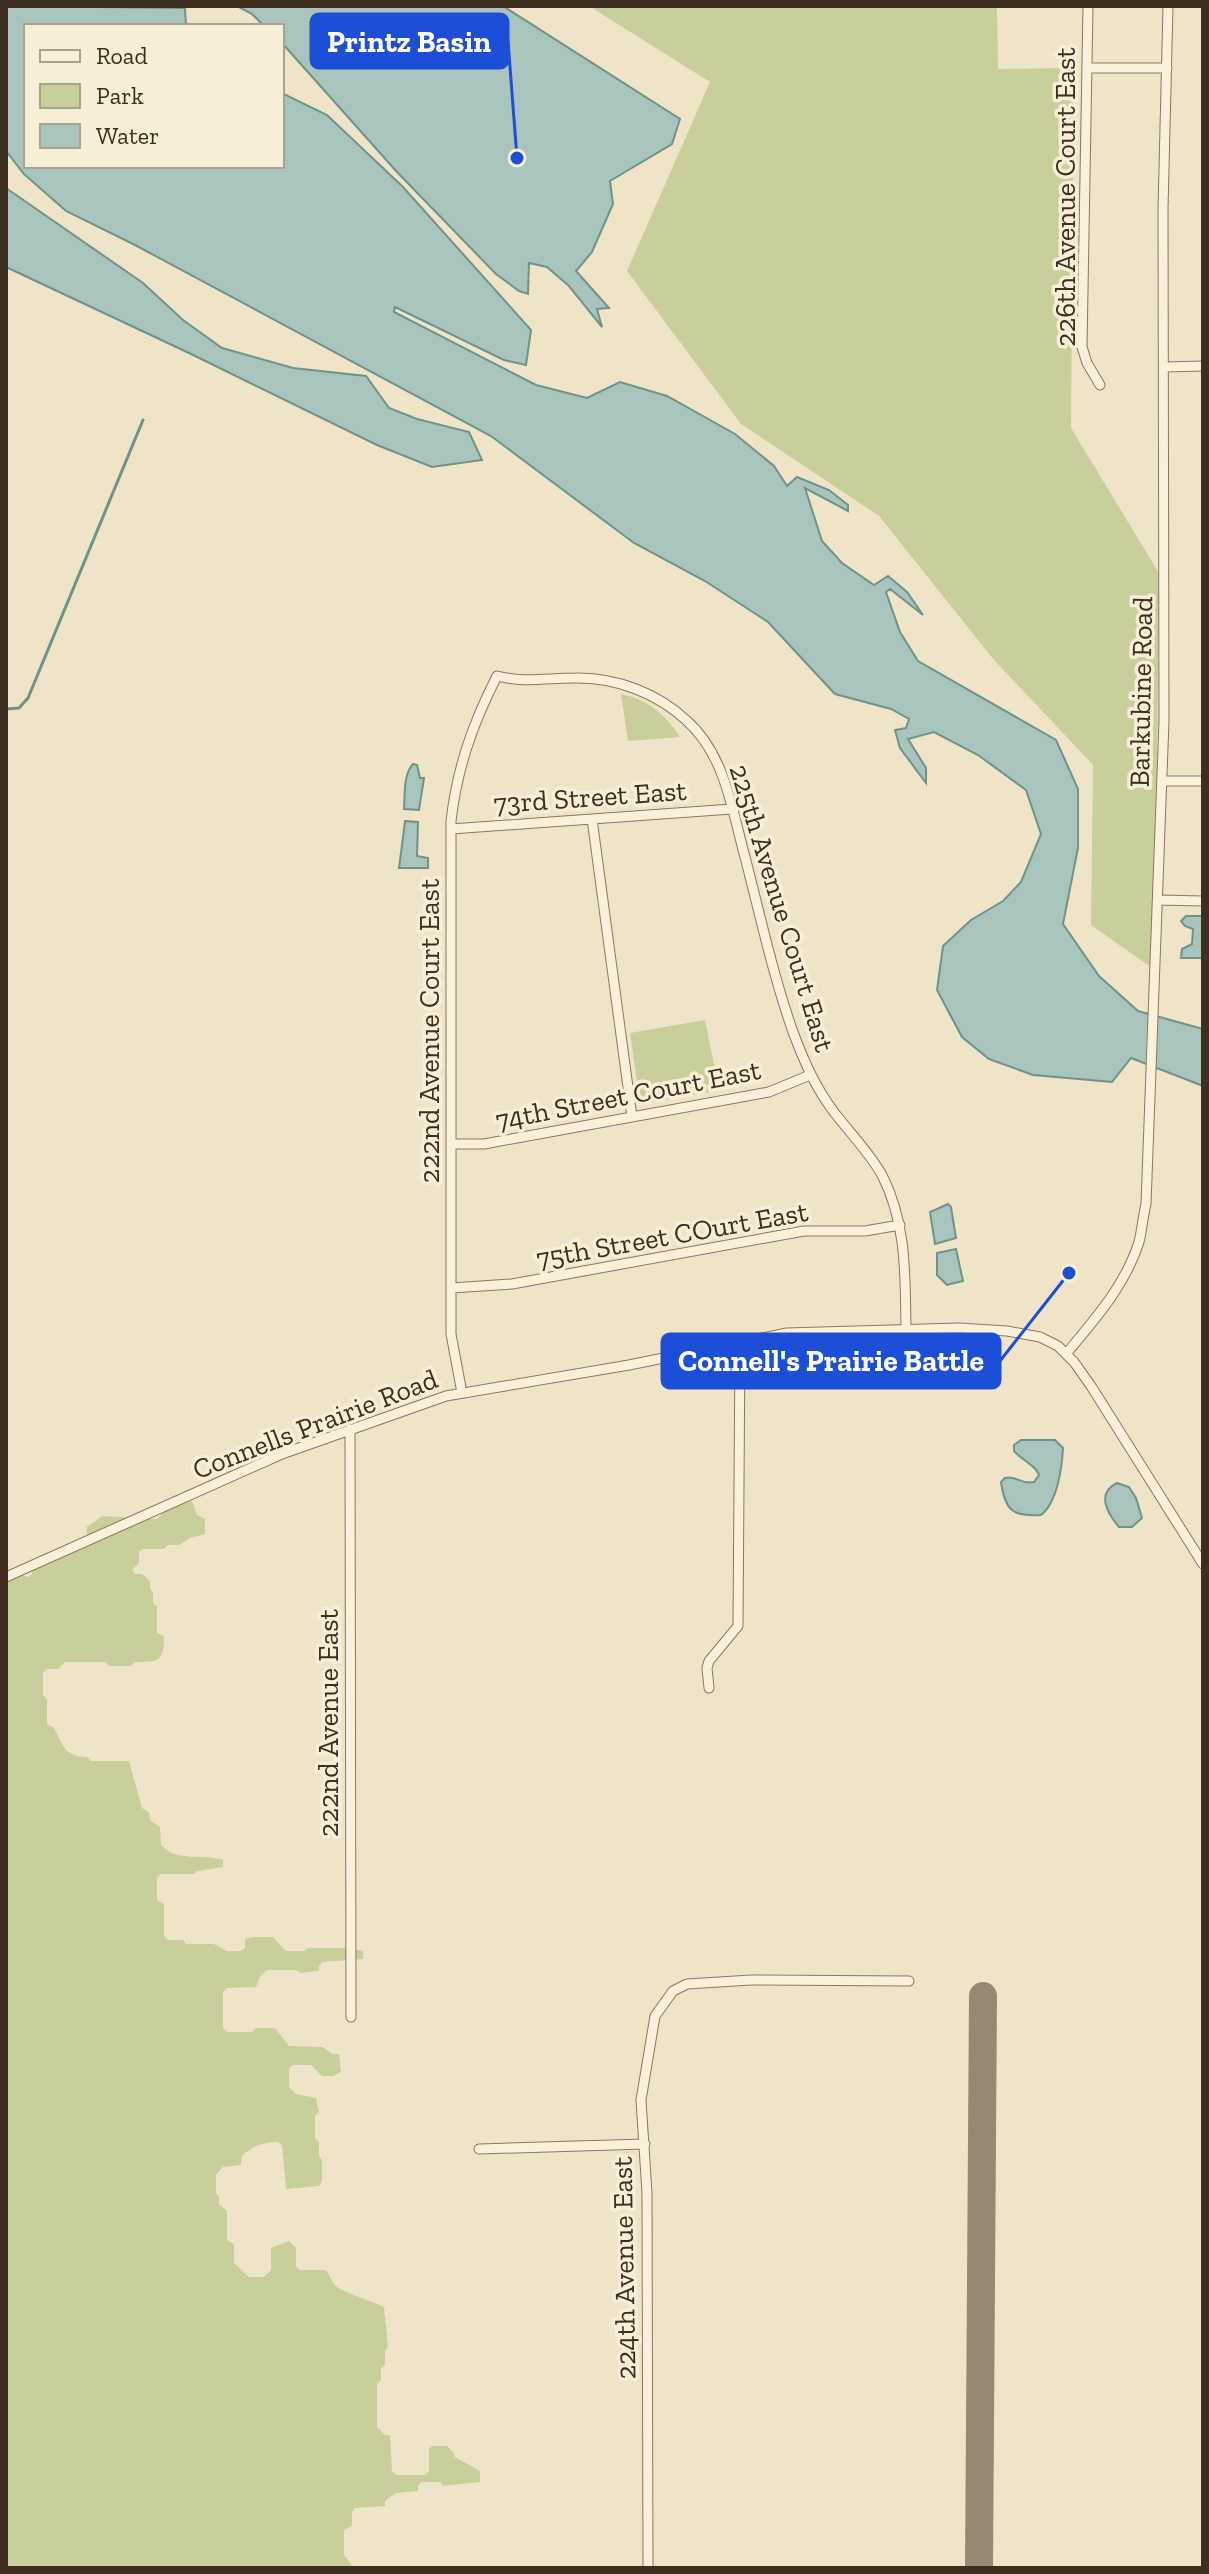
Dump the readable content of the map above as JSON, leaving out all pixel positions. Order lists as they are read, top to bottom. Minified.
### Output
{"streets":{"street":["226th Avenue Court East","Barkubine Road","73rd Street East","225th Avenue Court East","222nd Avenue Court East","74th Street Court East","75th Street COurt East","Connells Prairie Road","222nd Avenue East","224th Avenue East"]},"crossings":[["Barkubine Road","Connells Prairie Road"],["73rd Street East","225th Avenue Court East"],["73rd Street East","222nd Avenue Court East"],["225th Avenue Court East","222nd Avenue Court East"],["225th Avenue Court East","74th Street Court East"],["225th Avenue Court East","75th Street COurt East"],["225th Avenue Court East","Connells Prairie Road"],["222nd Avenue Court East","74th Street Court East"],["222nd Avenue Court East","75th Street COurt East"],["222nd Avenue Court East","Connells Prairie Road"],["Connells Prairie Road","222nd Avenue East"]],"places":["Printz Basin","Connell's Prairie Battle"],"legend":["Road","Park","Water"]}
